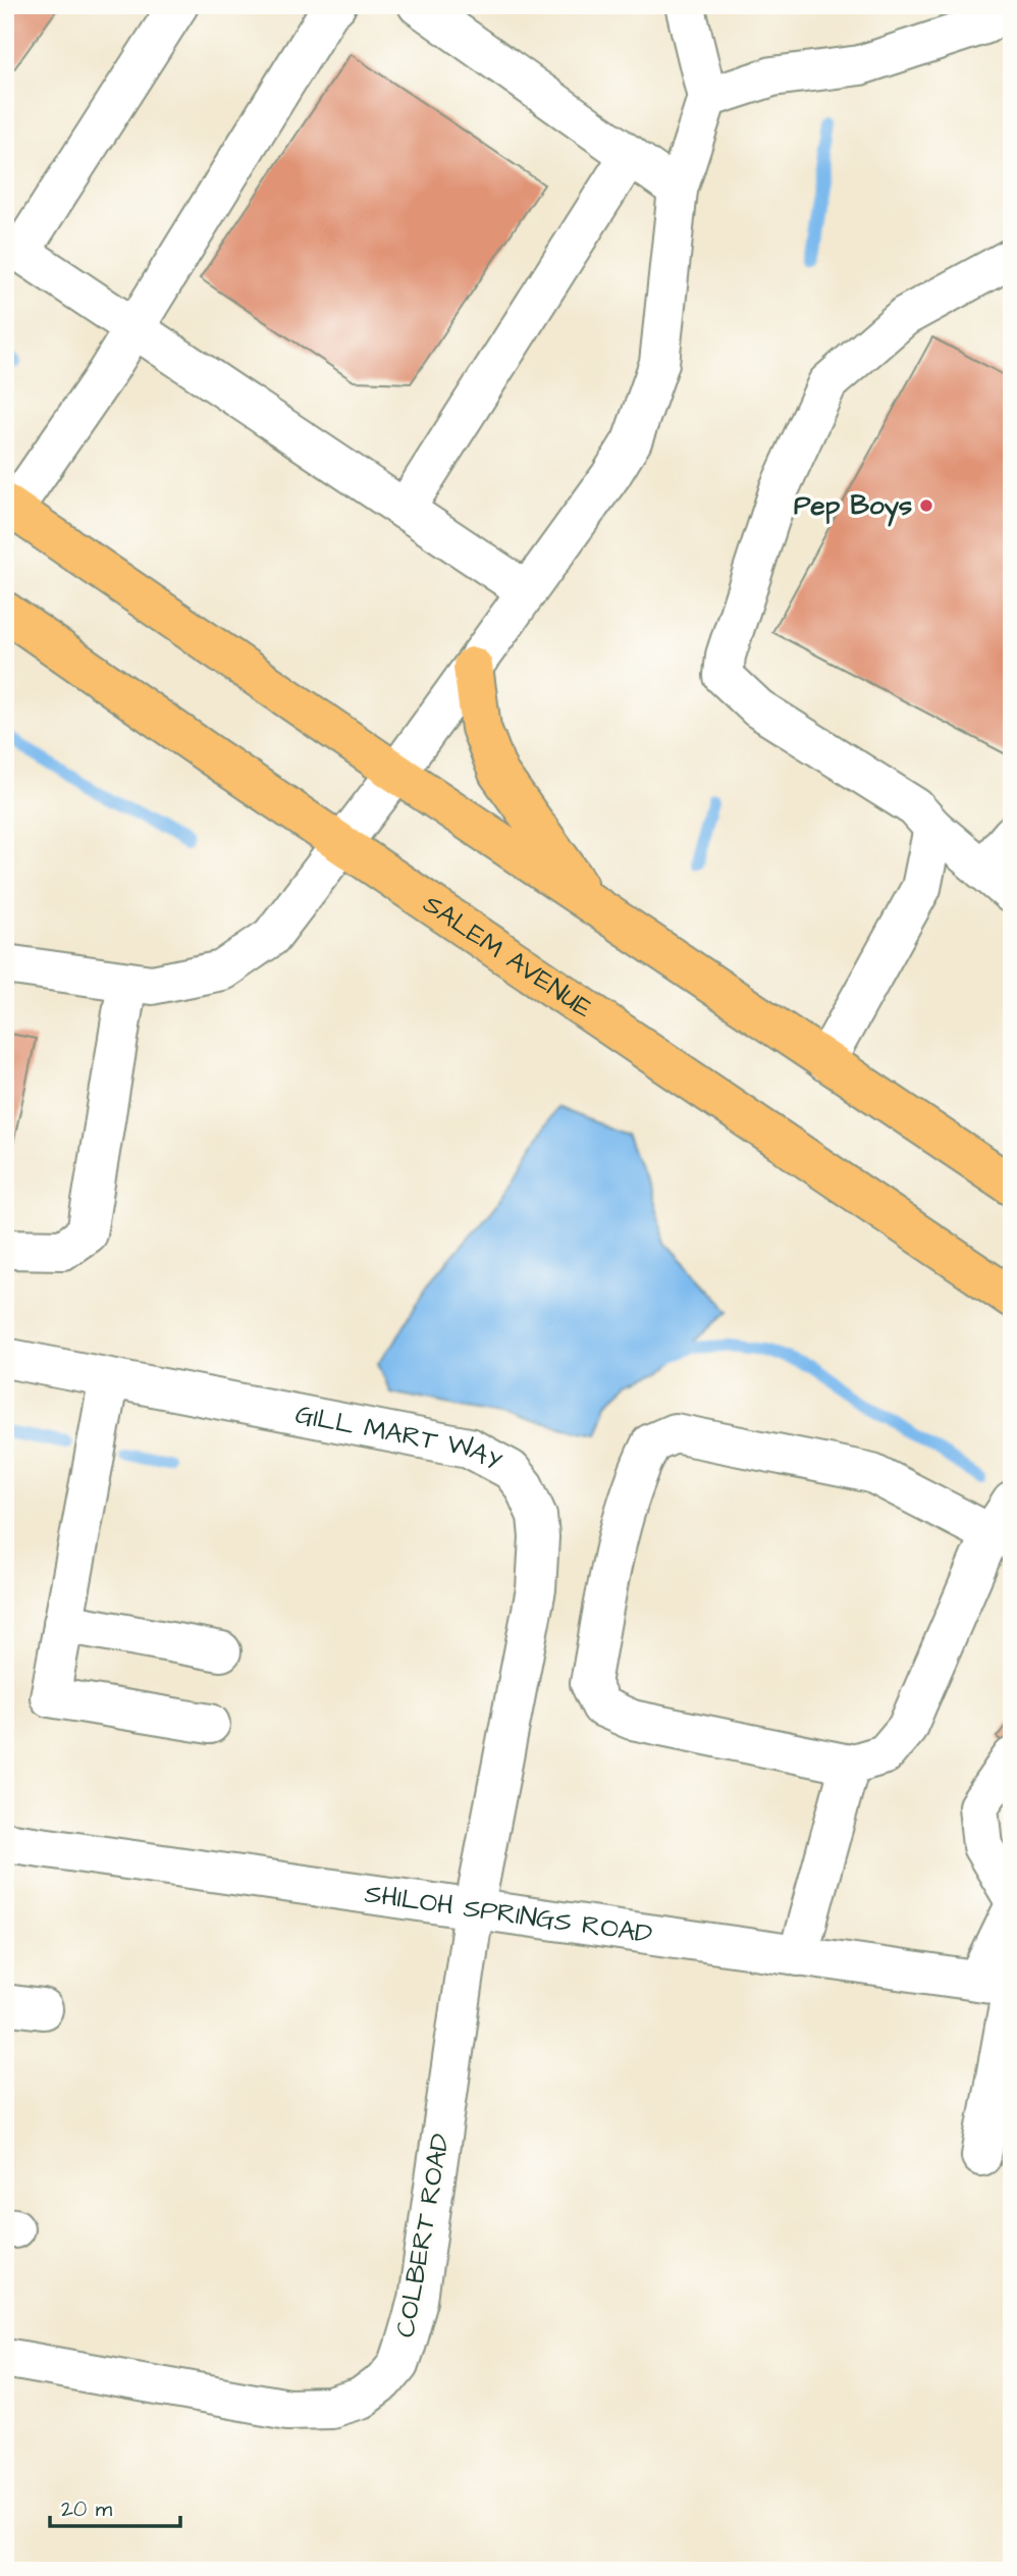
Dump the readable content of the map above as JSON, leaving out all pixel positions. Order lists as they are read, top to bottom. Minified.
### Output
{"streets":{"main road":["SALEM AVENUE"],"street":["GILL MART WAY","SHILOH SPRINGS ROAD","COLBERT ROAD"]},"crossings":[["GILL MART WAY","SHILOH SPRINGS ROAD"],["GILL MART WAY","COLBERT ROAD"],["SHILOH SPRINGS ROAD","COLBERT ROAD"]],"places":["Pep Boys"],"scale_bar":"20 m"}
